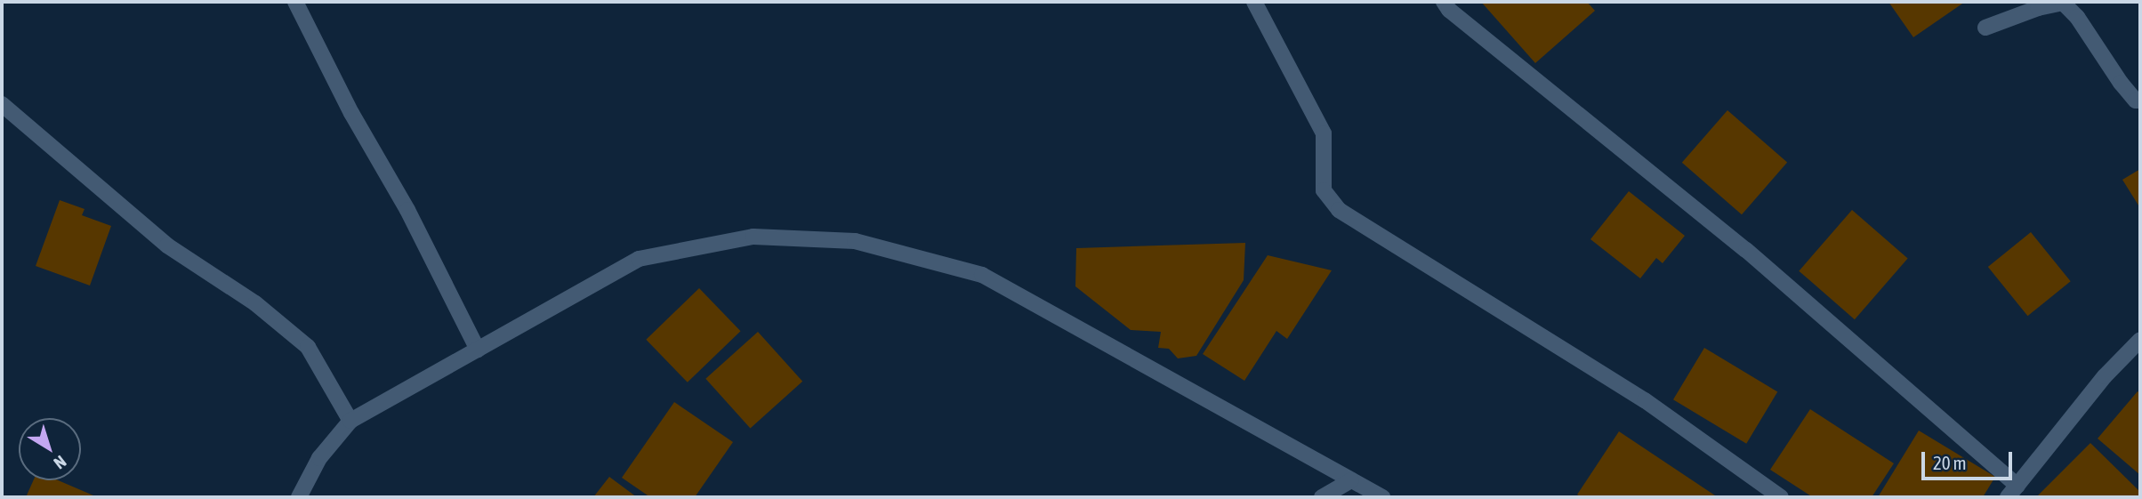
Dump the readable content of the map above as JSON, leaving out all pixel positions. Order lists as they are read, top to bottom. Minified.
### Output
{"scale_bar":"20 m","north":"bottom right"}
